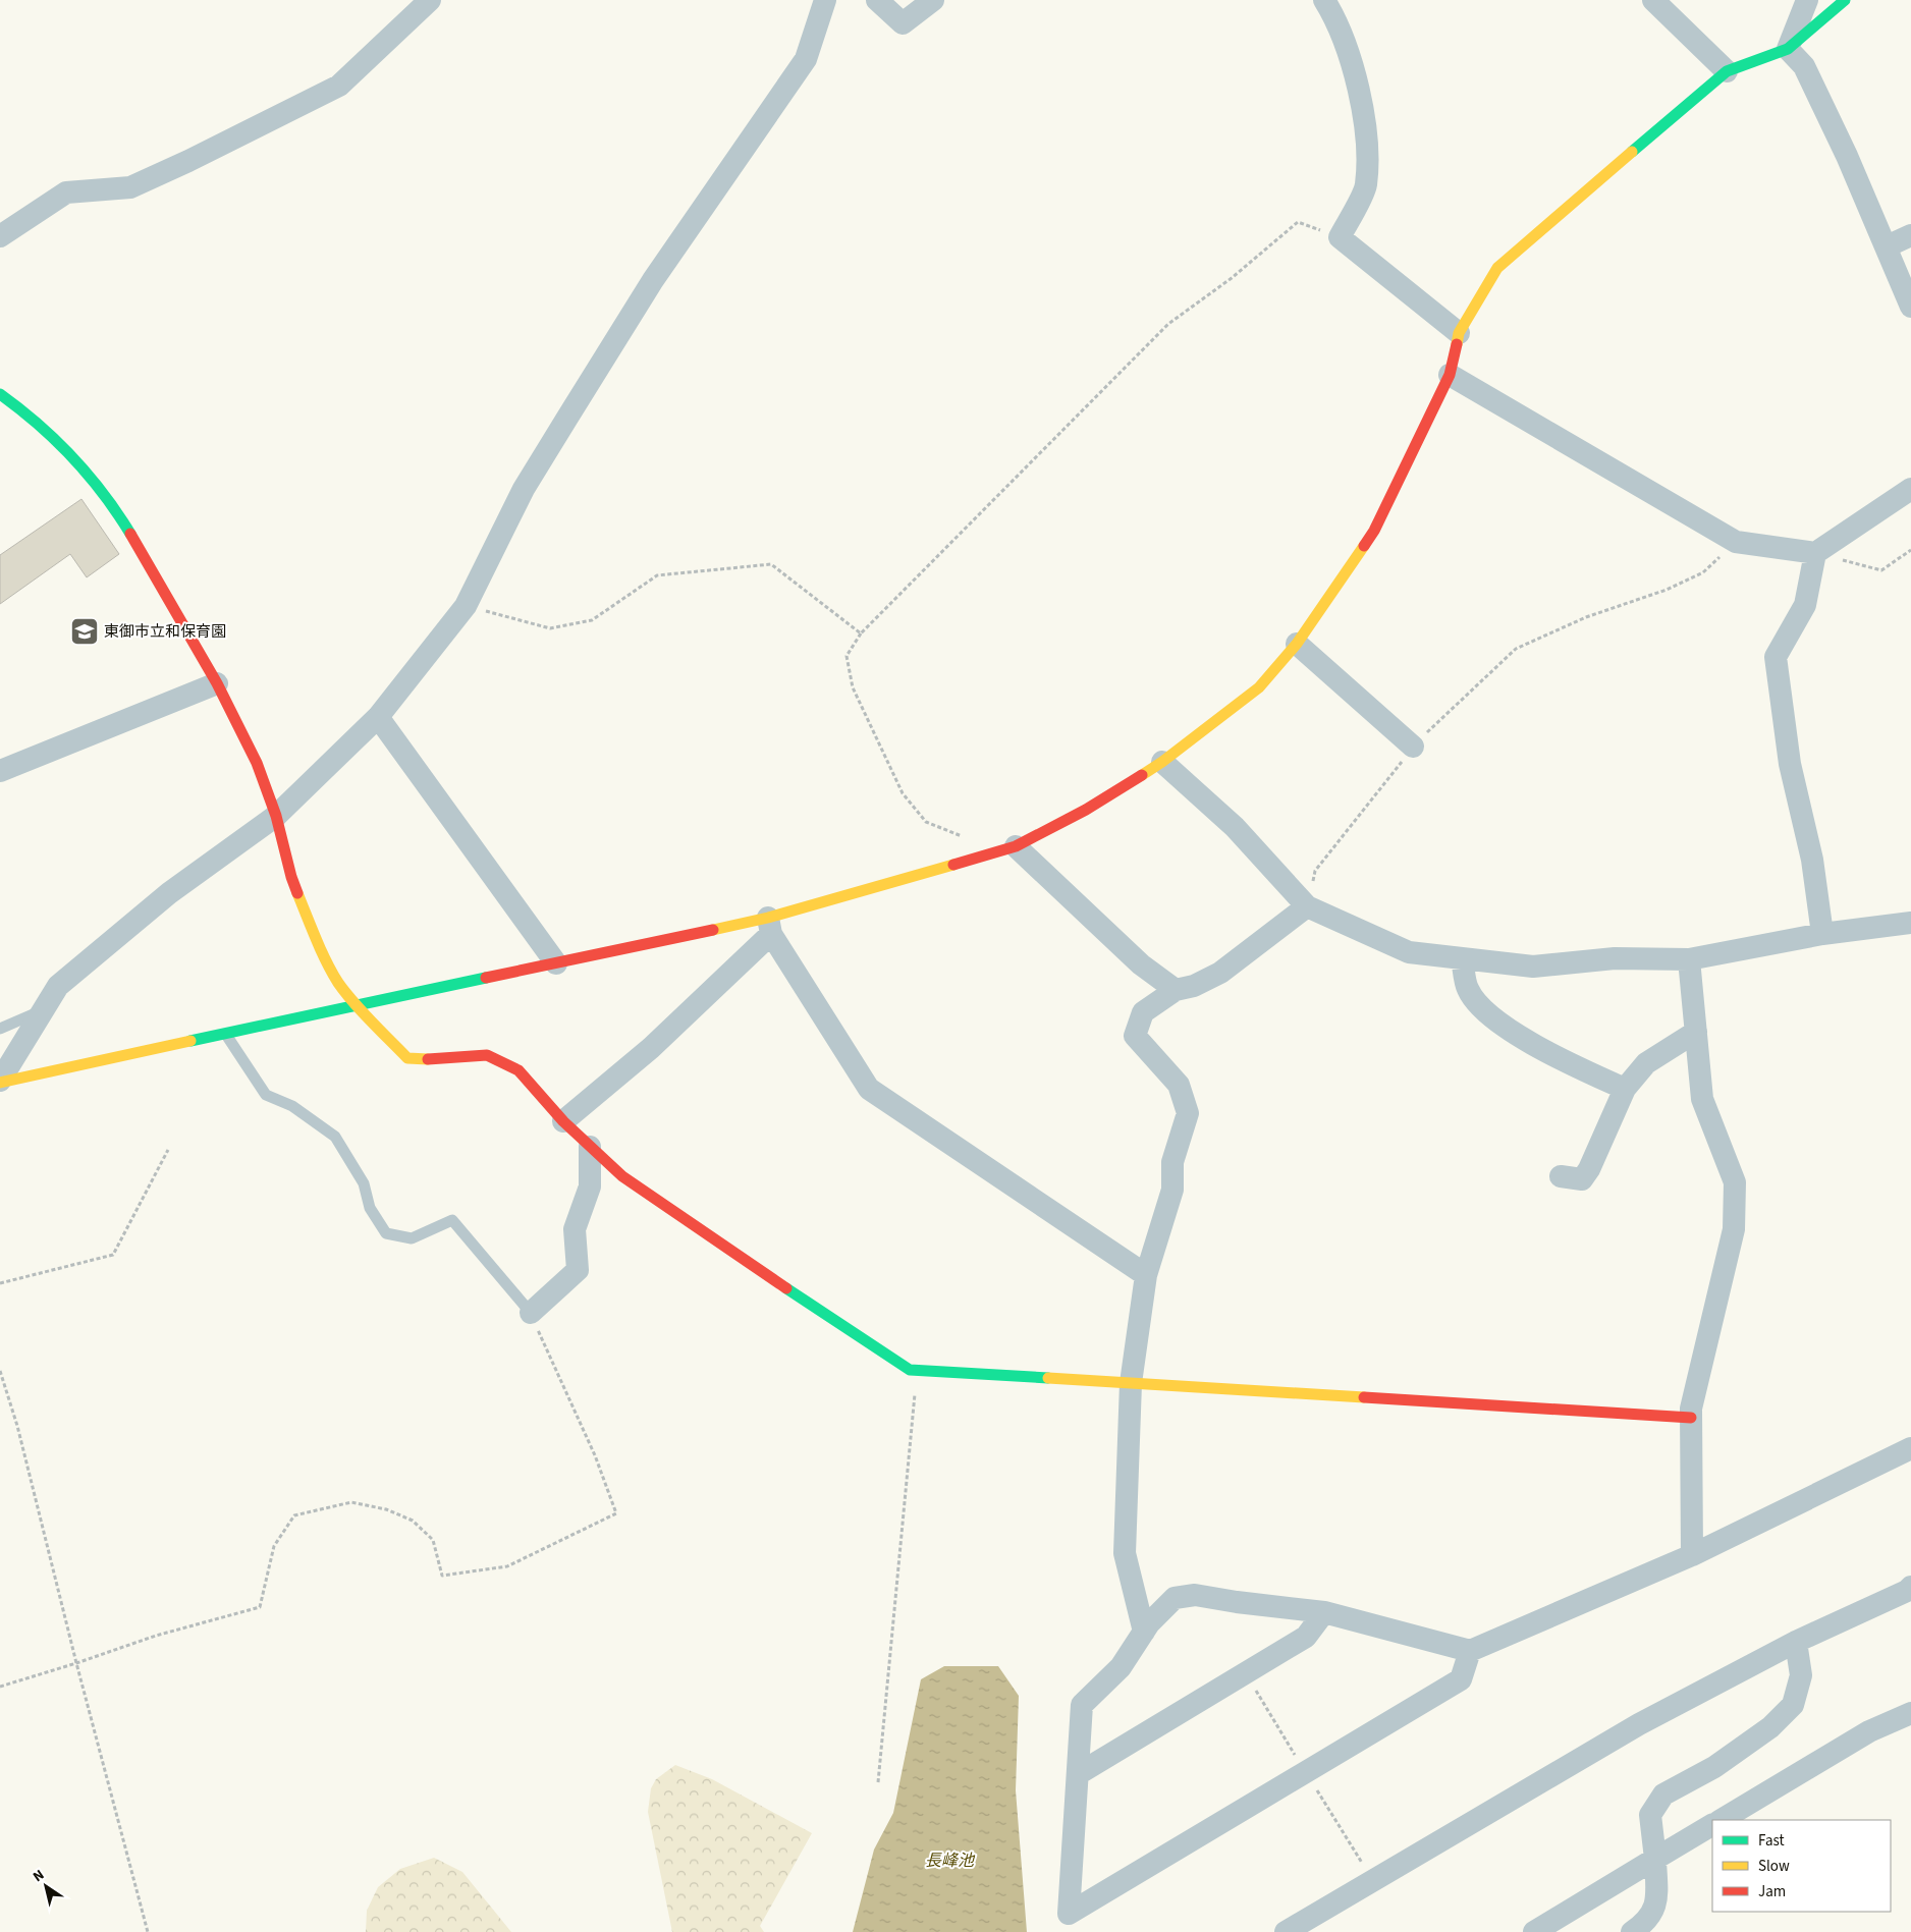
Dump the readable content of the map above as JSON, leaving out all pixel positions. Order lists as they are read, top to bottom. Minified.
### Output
{"water":["長峰池"],"places":{"school or university":["東御市立和保育園"]},"legend":["Fast","Slow","Jam"],"north":"top left"}
